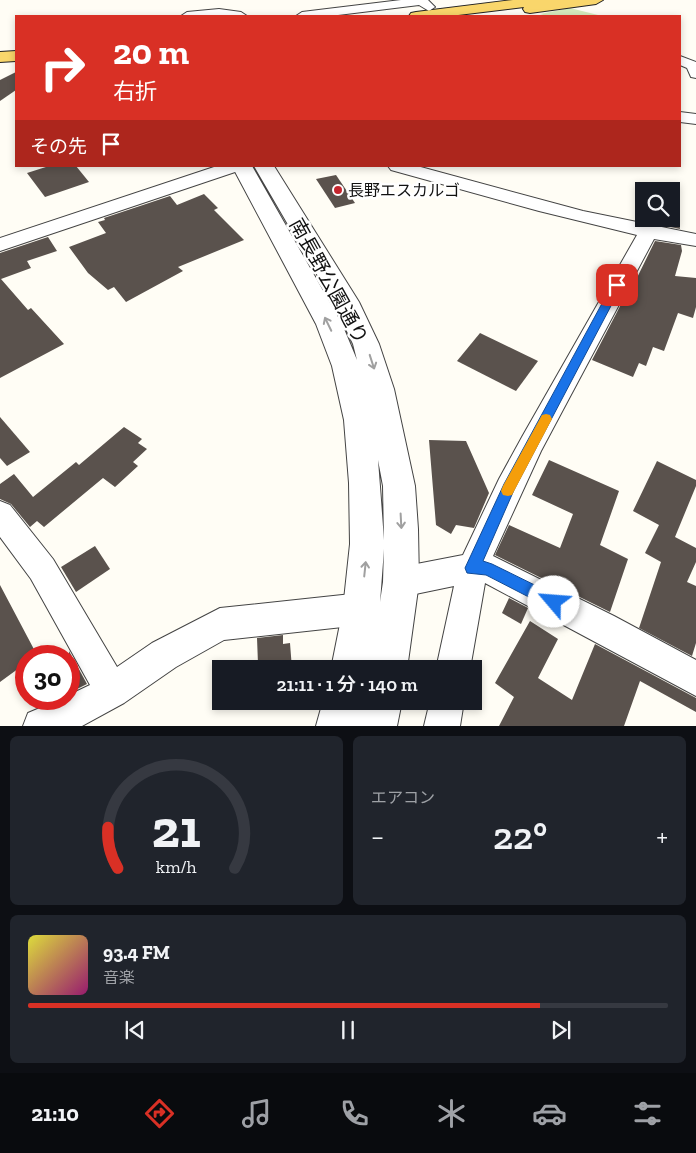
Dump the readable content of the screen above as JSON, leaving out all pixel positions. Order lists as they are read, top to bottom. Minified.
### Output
{"streets":{"street":["南長野公園通り"]},"places":["長野エスカルゴ"],"page":{"turn":["20 m","右折"],"then":"その先","limit":"30","trip":"21:11 · 1 分 · 140 m","tile":"エアコン","heat":["−","22°","+"],"song":["93.4 FM","音楽"],"tabs":"21:10","gauge":["21","km/h"]}}
